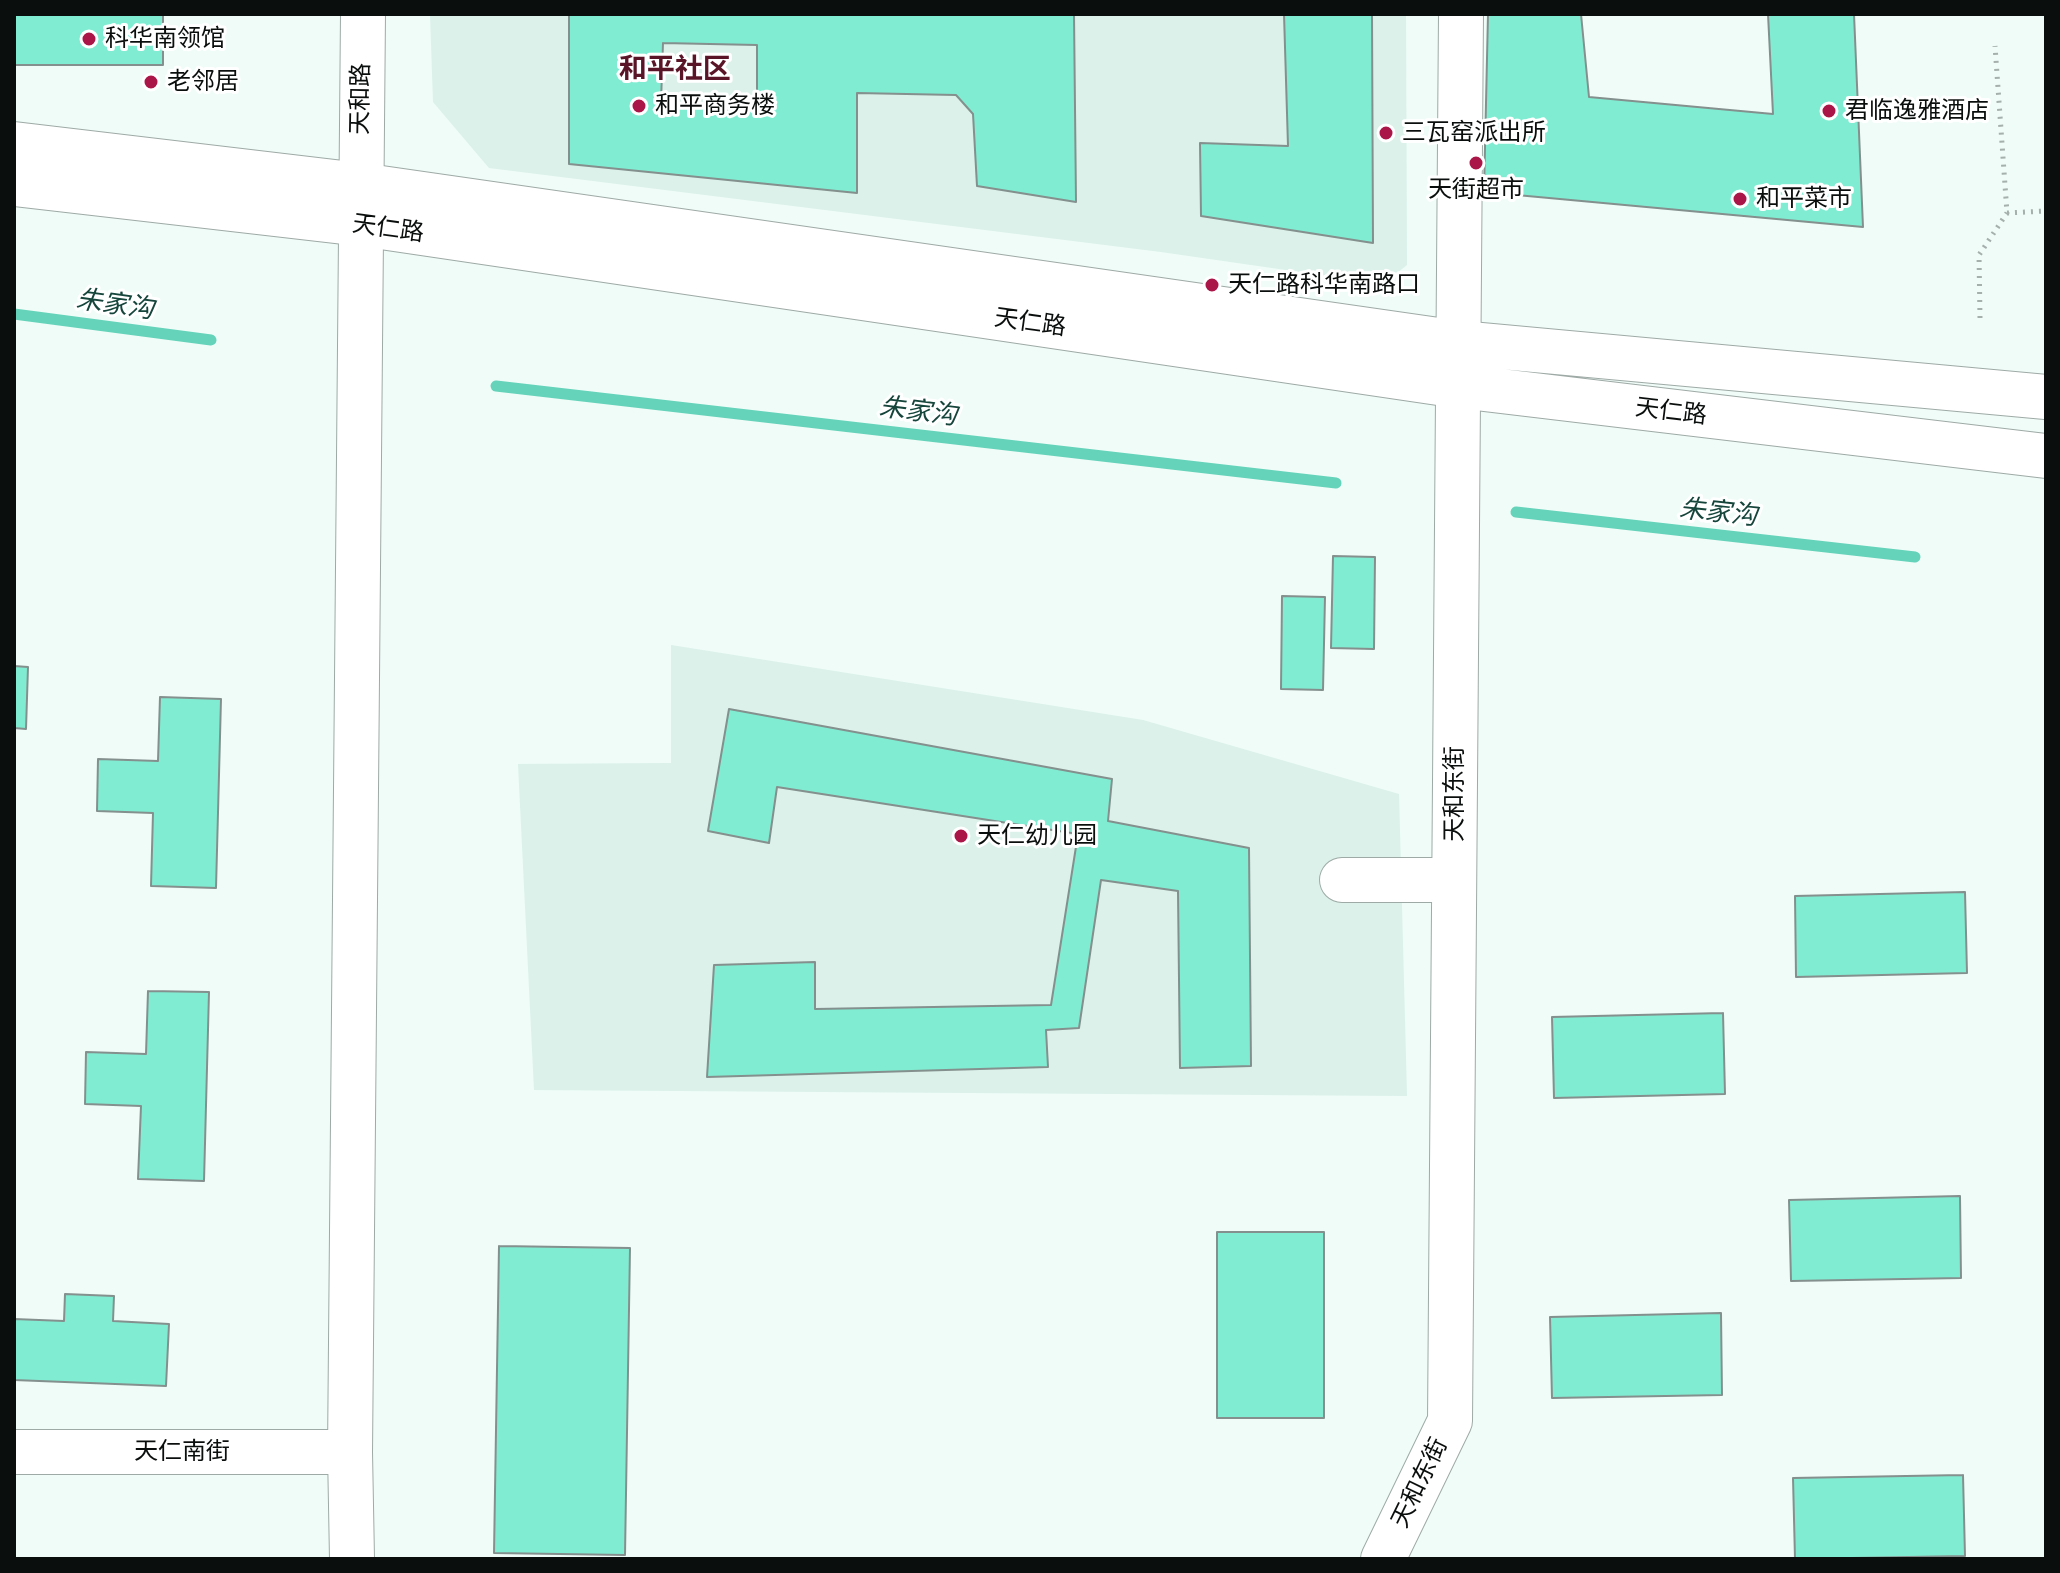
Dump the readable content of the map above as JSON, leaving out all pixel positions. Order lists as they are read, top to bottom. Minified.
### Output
{"streets":{"main road":["天和路","天仁路","天和东街","天仁南街"]},"crossings":[["天和路","天仁路"],["天和路","天仁南街"],["天仁路","天和东街"]],"districts":["和平社区"],"water":["朱家沟"],"places":["科华南领馆","老邻居","和平商务楼","君临逸雅酒店","三瓦窑派出所","天街超市","和平菜市","天仁路科华南路口","天仁幼儿园"]}
